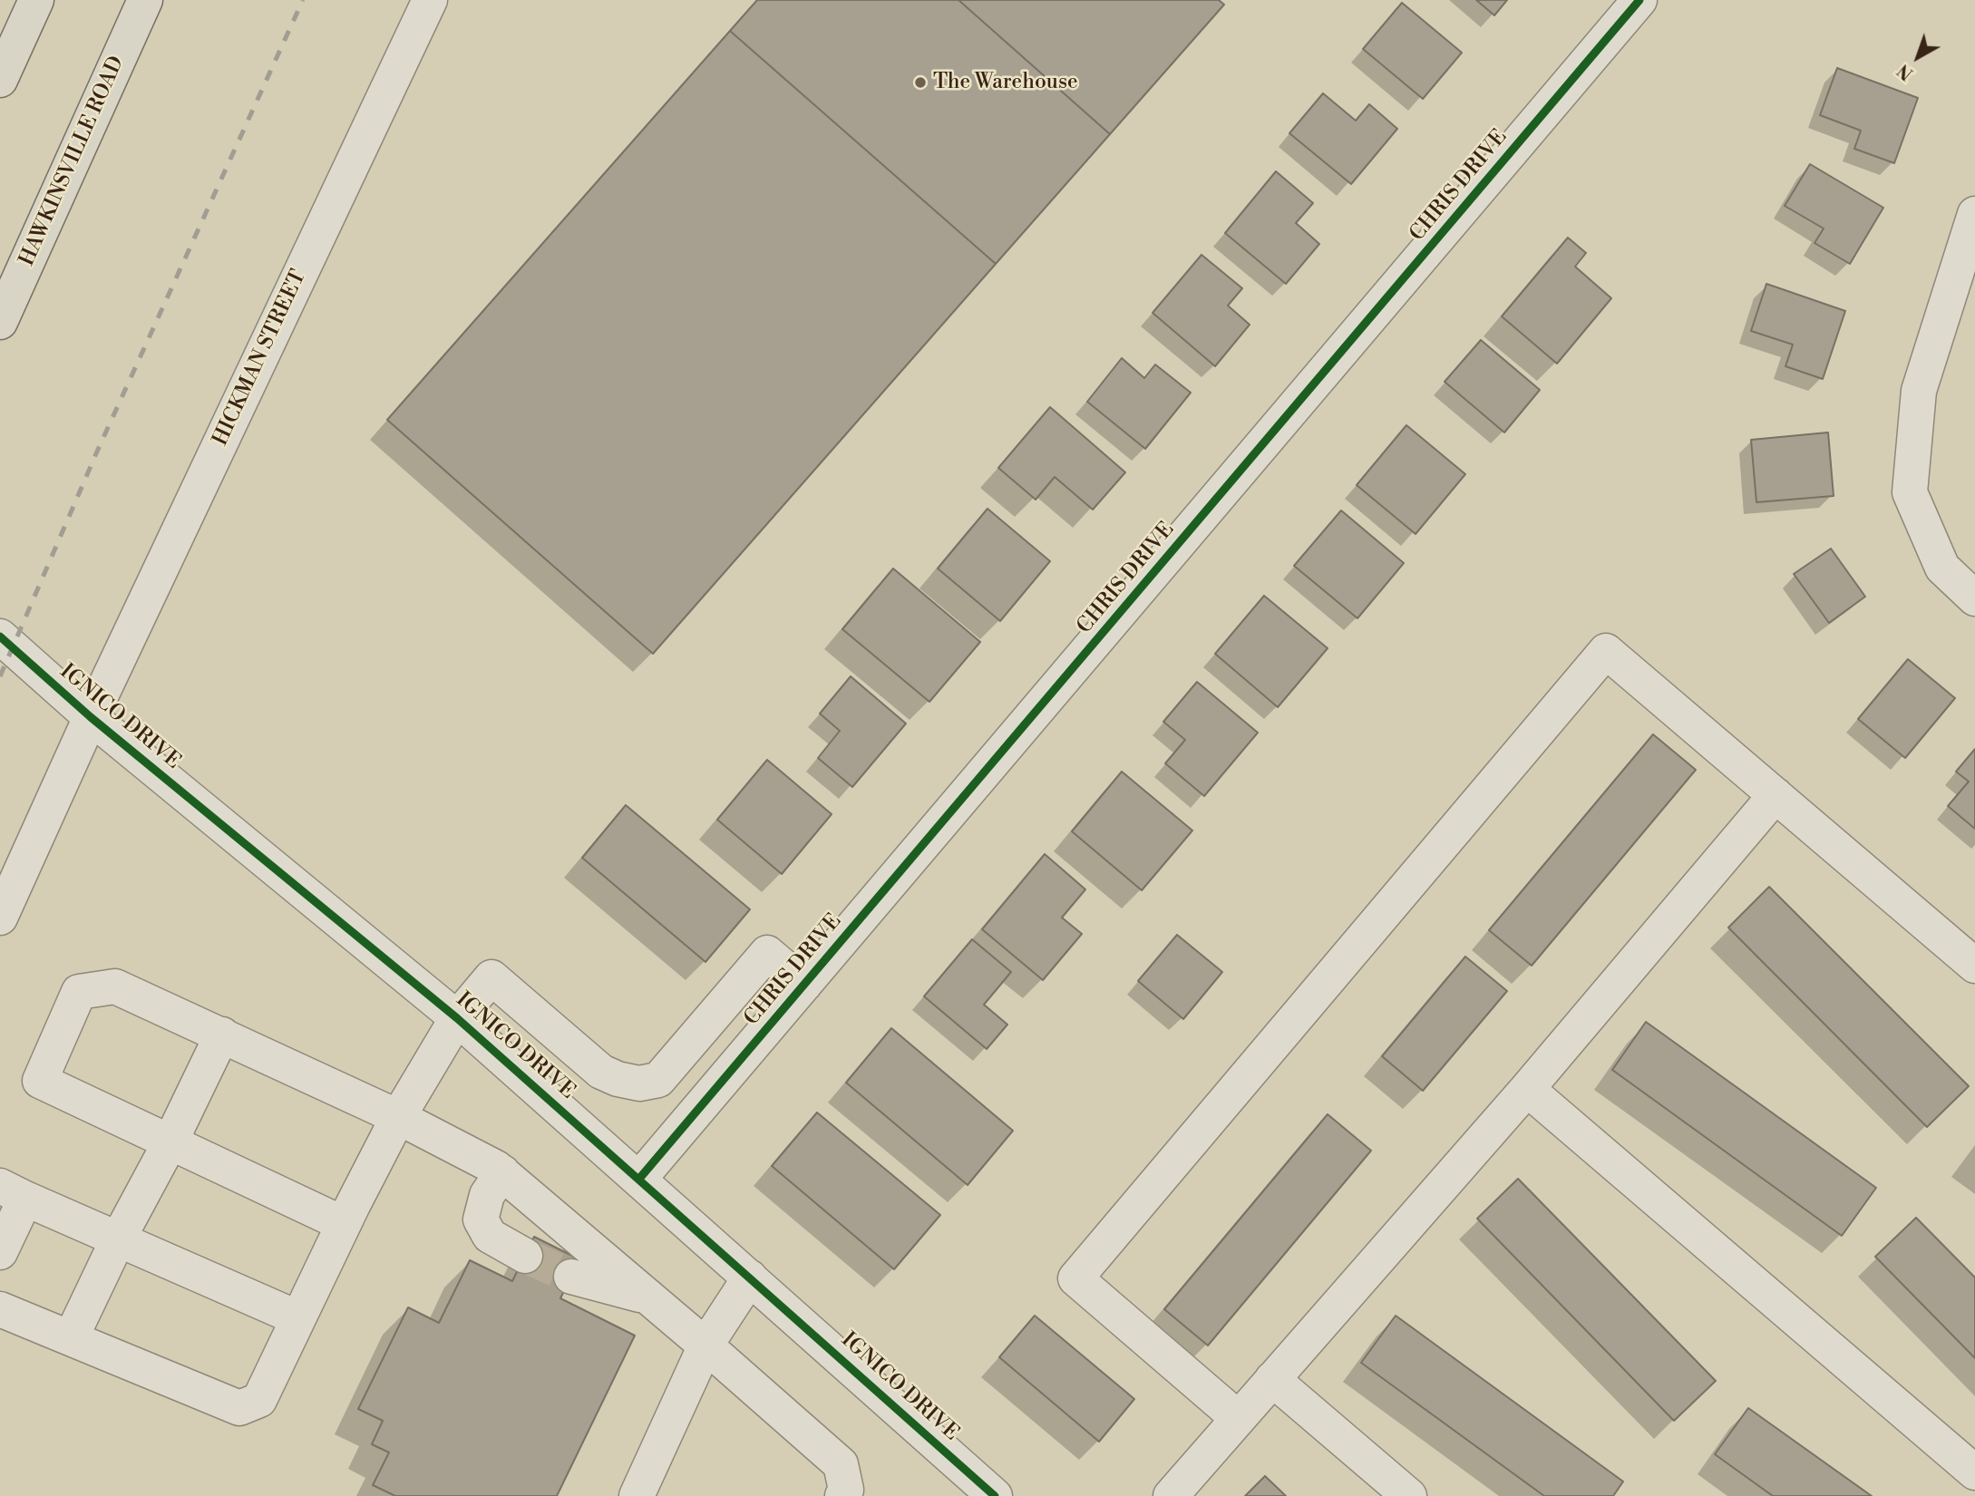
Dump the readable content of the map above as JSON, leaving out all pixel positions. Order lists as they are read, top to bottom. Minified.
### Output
{"streets":{"main road":["HAWKINSVILLE ROAD"],"street":["CHRIS DRIVE","HICKMAN STREET","IGNICO DRIVE"]},"crossings":[["CHRIS DRIVE","IGNICO DRIVE"],["HICKMAN STREET","IGNICO DRIVE"]],"places":["The Warehouse"],"north":"bottom left"}
